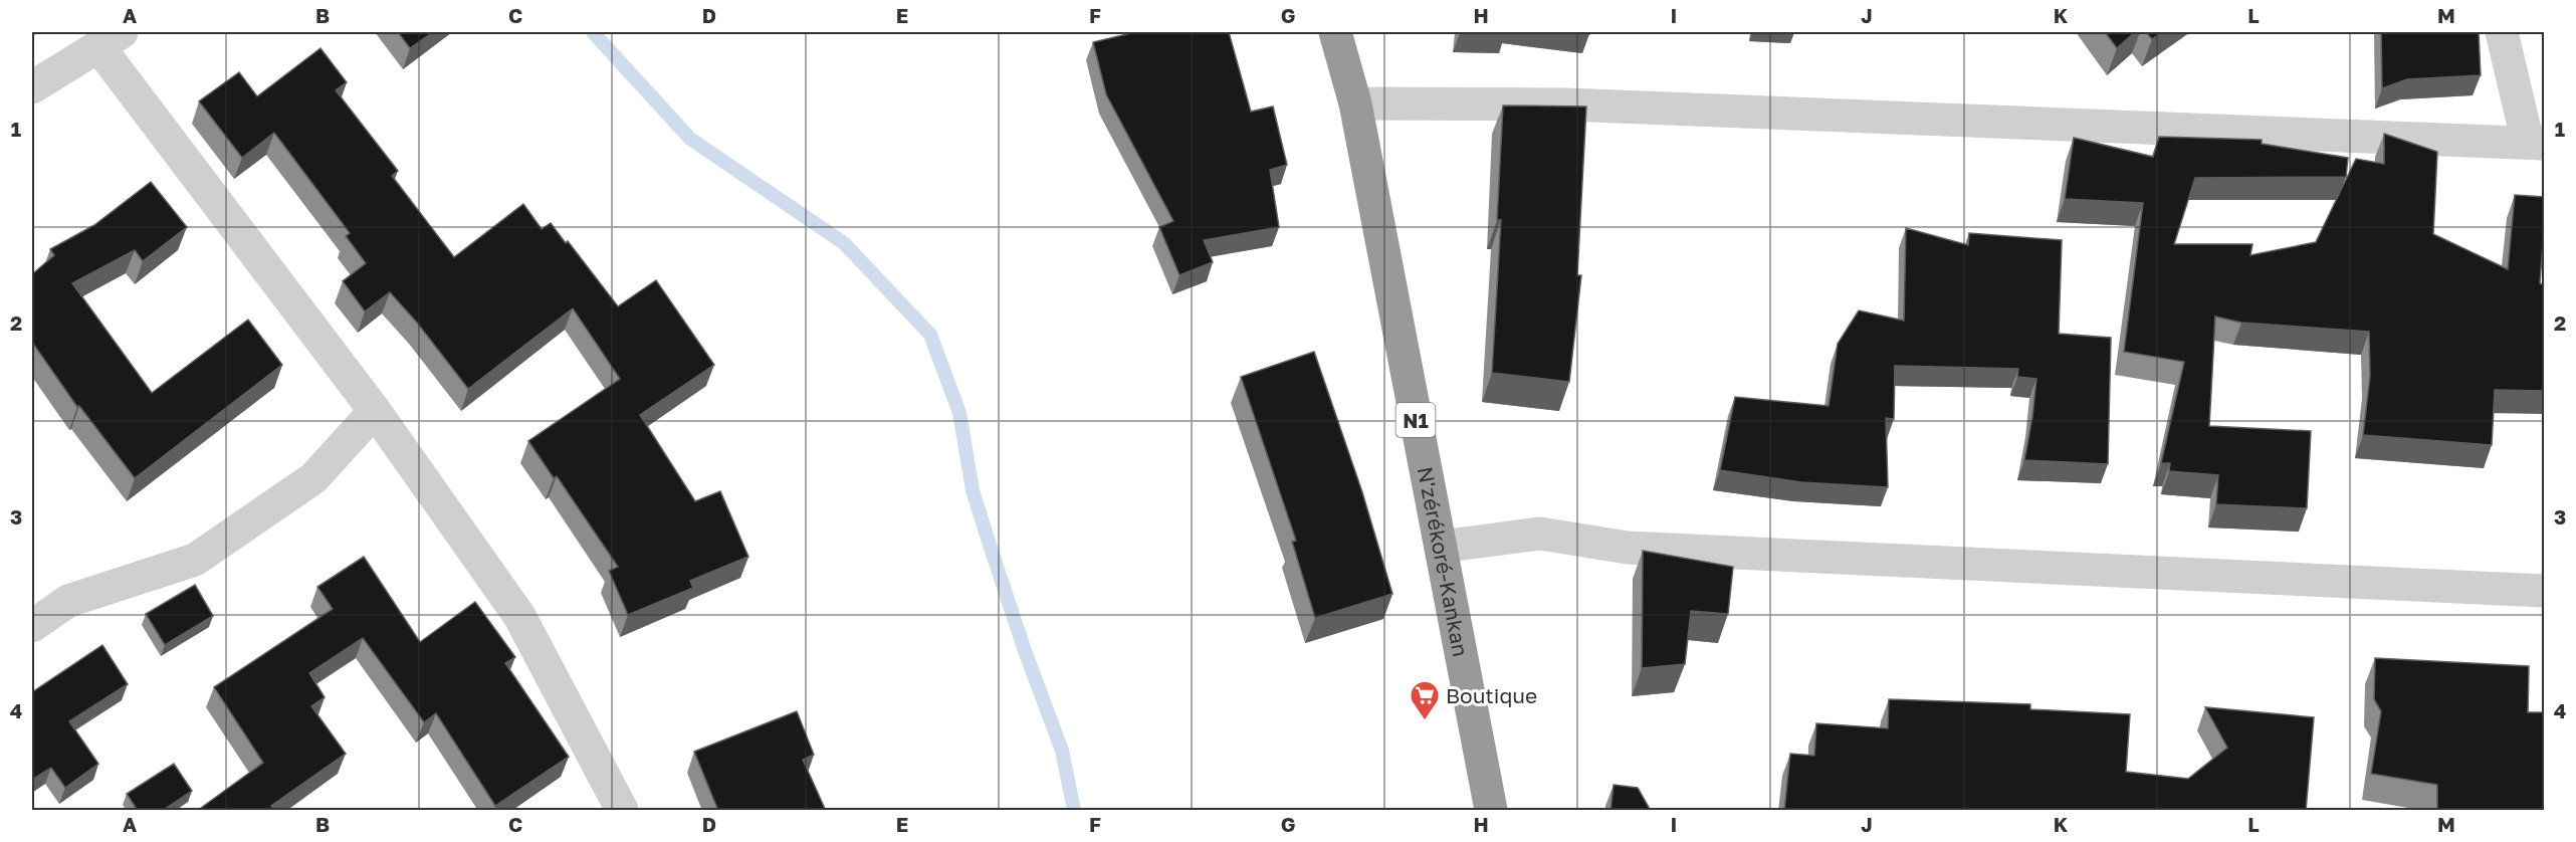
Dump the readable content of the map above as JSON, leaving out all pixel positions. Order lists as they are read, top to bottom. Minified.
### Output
{"streets":{"highway":["N1","N'zérékoré-Kankan"]},"places":{"supermarket":["Boutique"]},"grid":{"columns":["A","B","C","D","E","F","G","H","I","J","K","L","M"],"rows":["1","2","3","4"]}}
